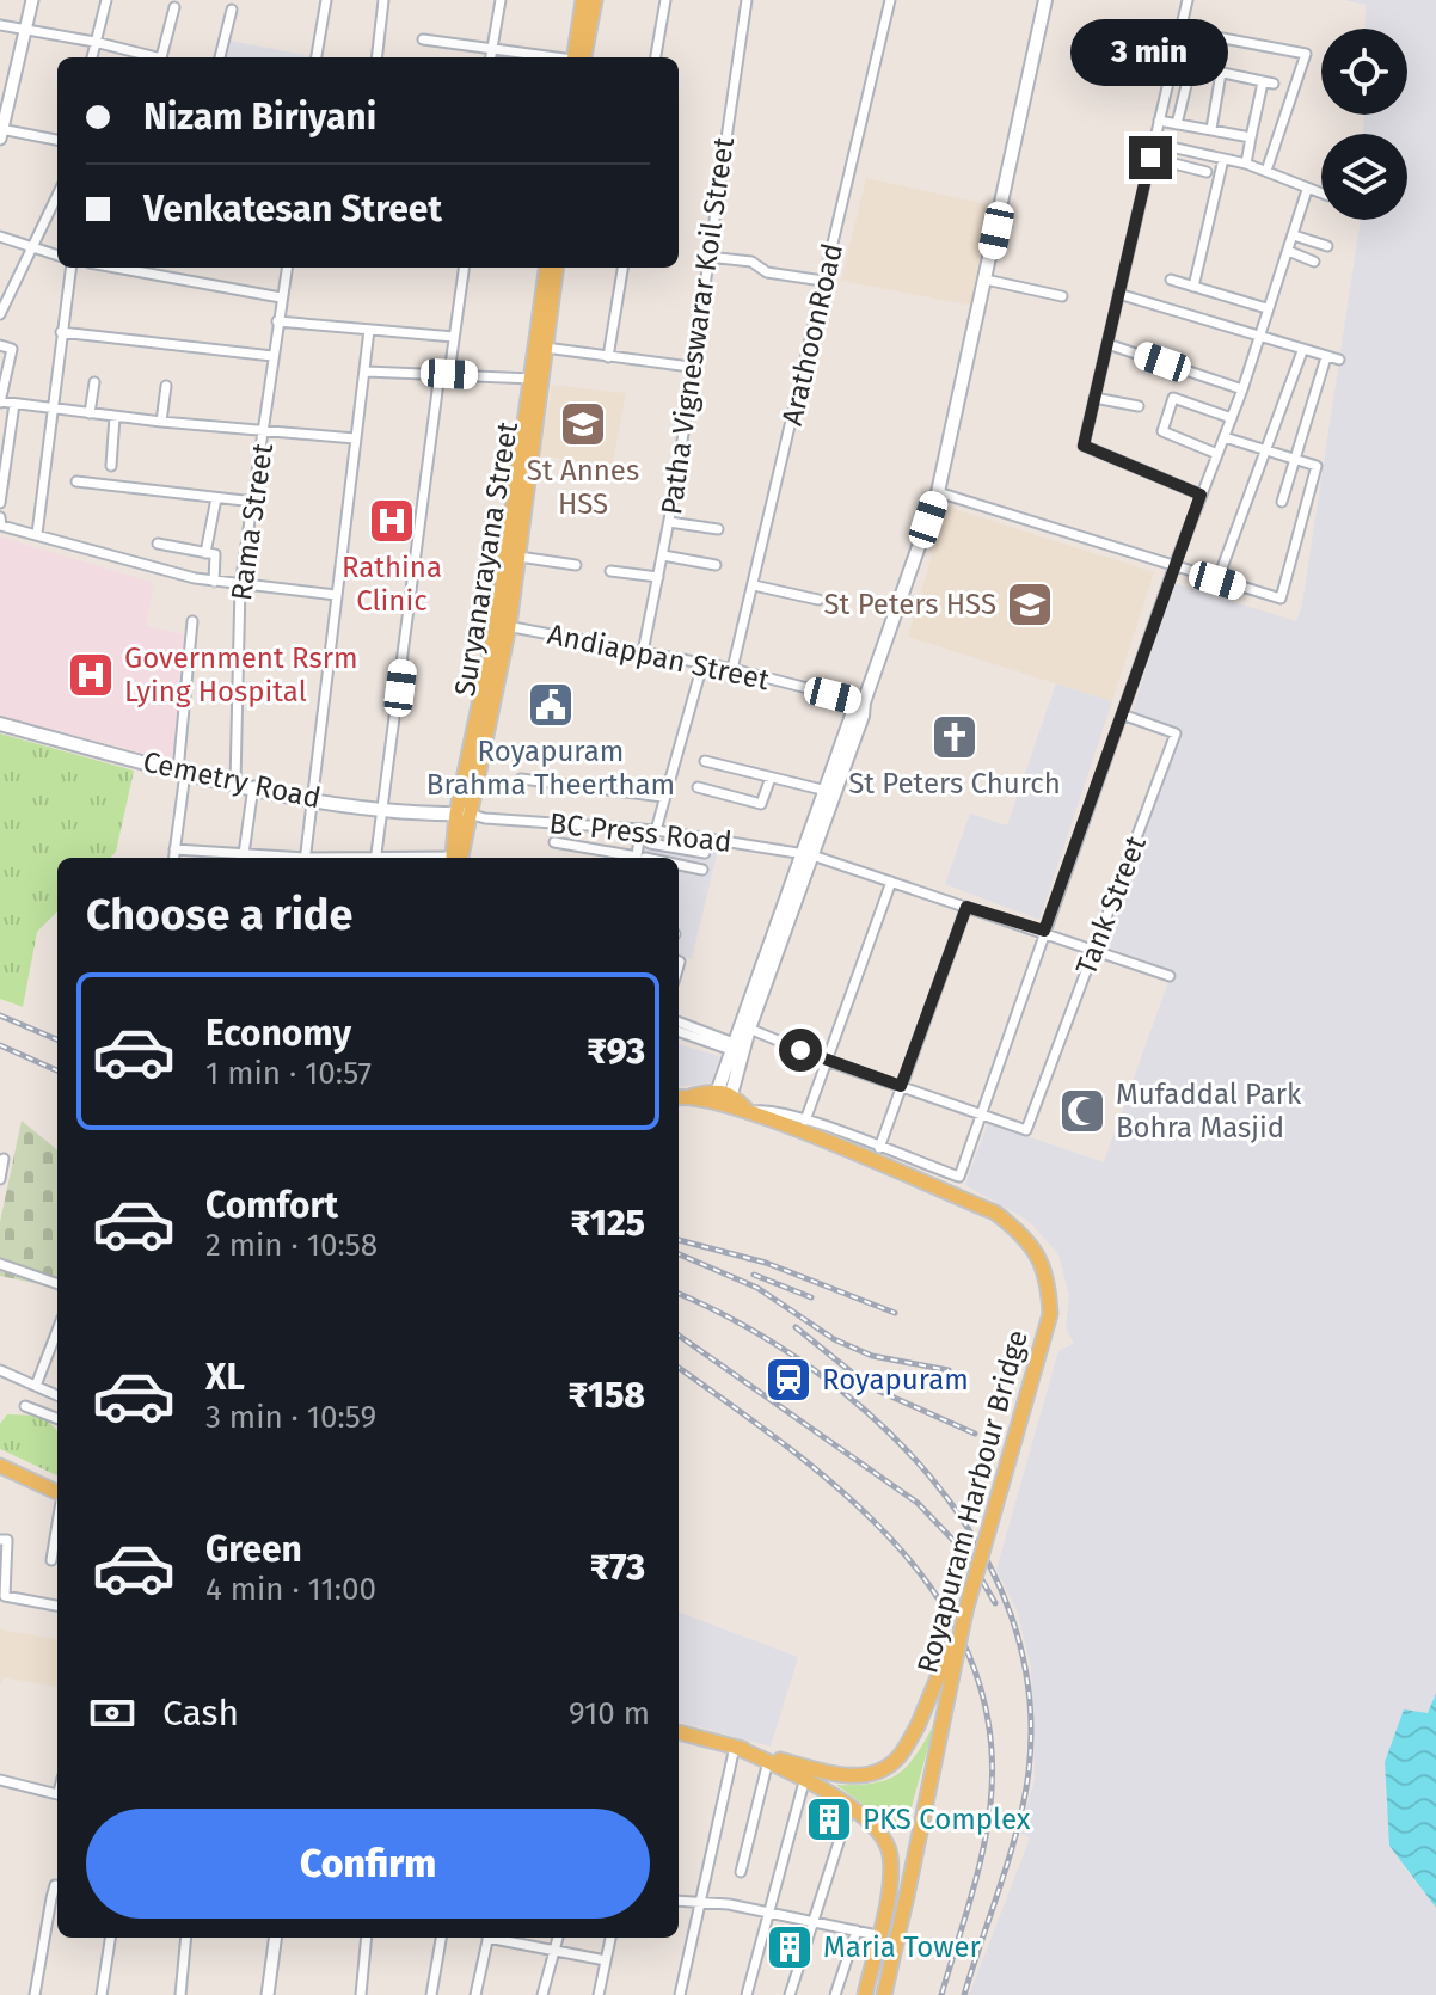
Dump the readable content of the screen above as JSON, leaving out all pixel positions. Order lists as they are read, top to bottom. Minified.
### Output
{"streets":{"main road":["Suryanarayana Street","Cemetry Road","Royapuram Harbour Bridge"],"street":["Patha Vigneswarar Koil Street","ArathoonRoad","Rama Street","Andiappan Street","BC Press Road","Tank Street"]},"crossings":[["Patha Vigneswarar Koil Street","Andiappan Street"],["ArathoonRoad","Andiappan Street"],["Rama Street","Cemetry Road"],["Suryanarayana Street","Andiappan Street"],["Suryanarayana Street","Cemetry Road"],["Suryanarayana Street","BC Press Road"],["Cemetry Road","BC Press Road"],["BC Press Road","Tank Street"]],"places":{"school or university":["St Annes HSS","St Peters HSS"],"hospital":["Rathina Clinic","Government Rsrm Lying Hospital"],"public building":["Royapuram Brahma Theertham"],"church":["St Peters Church"],"mosque":["Mufaddal Park Bohra Masjid"],"station":["Royapuram"],"building":["PKS Complex","Maria Tower"]},"page":{"bubble":"3 min","banner":["Nizam Biriyani","Venkatesan Street"],"heading":"Choose a ride","list":[{"name":"Economy","note":"1 min · 10:57","value":"₹93"},{"name":"Comfort","note":"2 min · 10:58","value":"₹125"},{"name":"XL","note":"3 min · 10:59","value":"₹158"},{"name":"Green","note":"4 min · 11:00","value":"₹73"}],"pay":["Cash","910 m"],"buttons":"Confirm"}}
